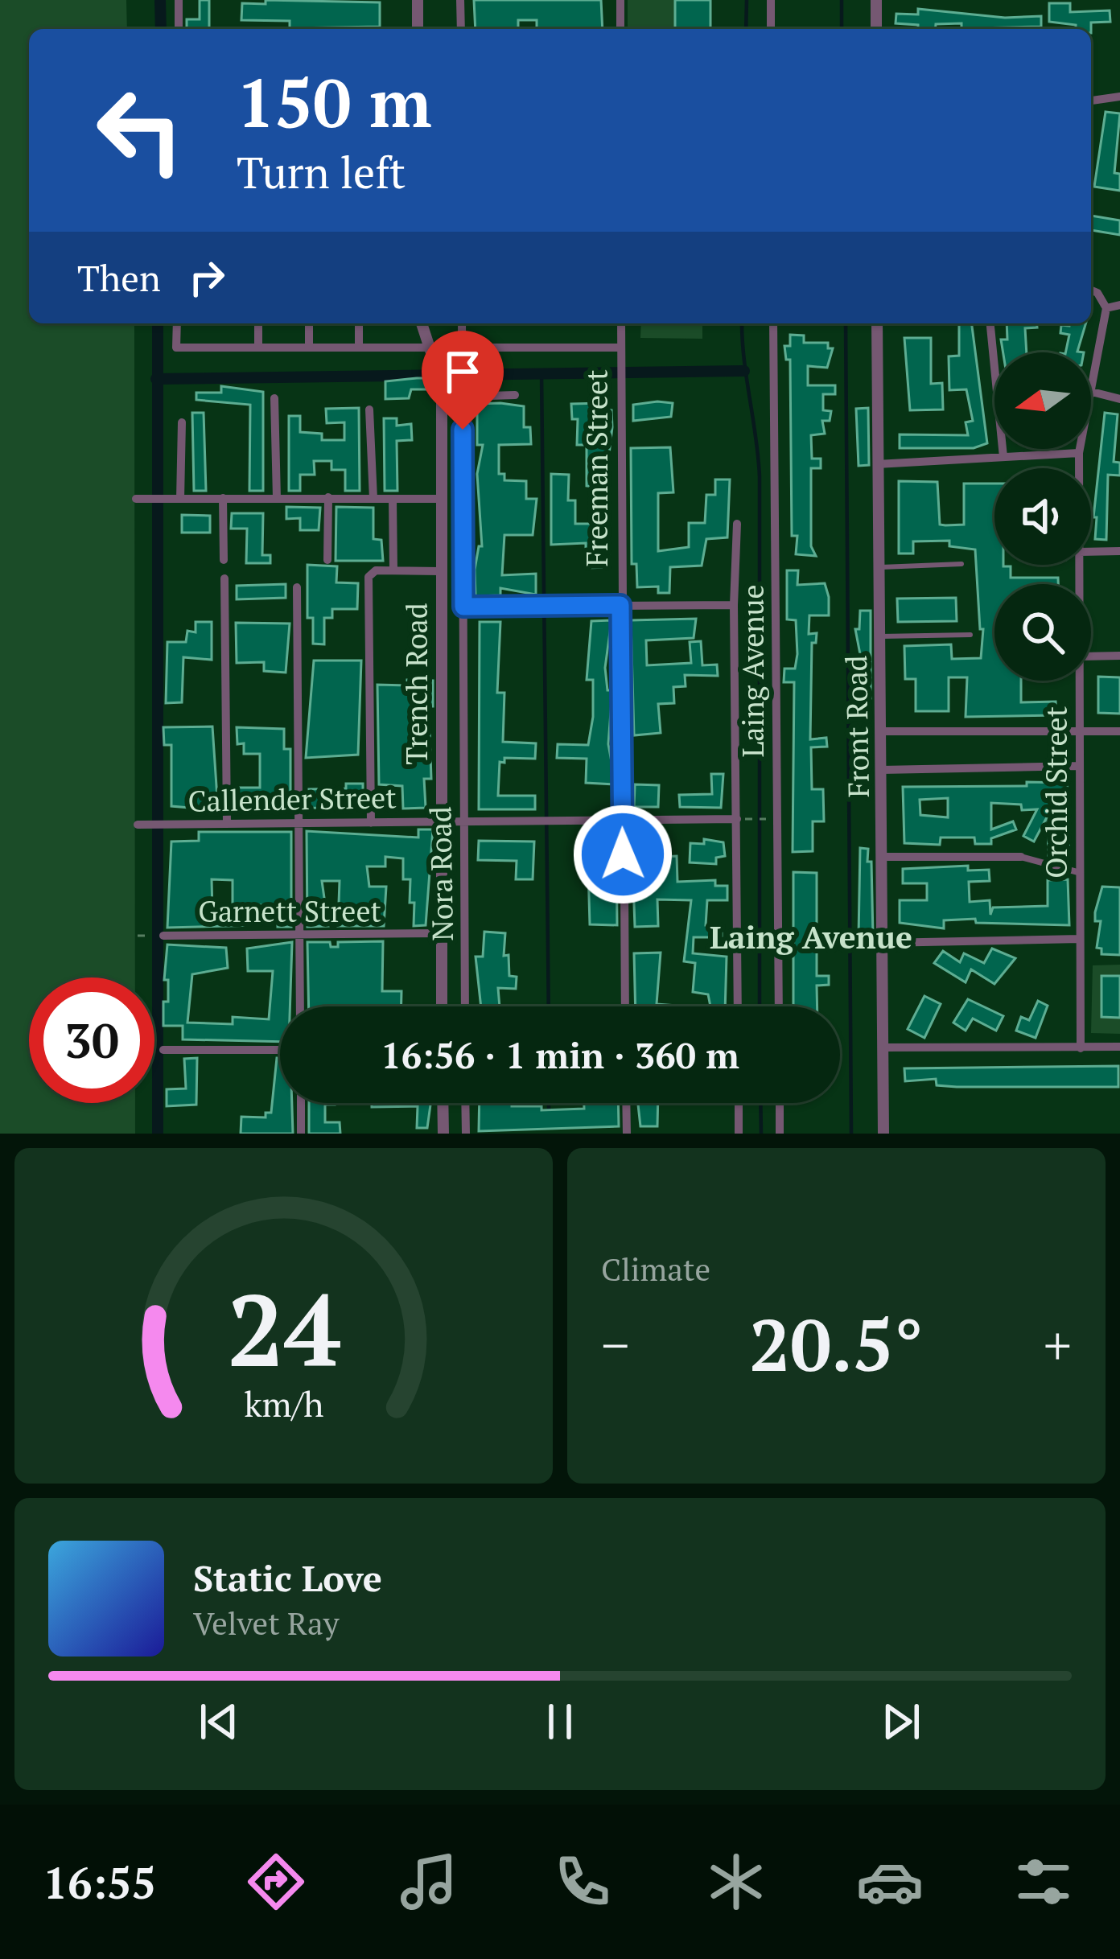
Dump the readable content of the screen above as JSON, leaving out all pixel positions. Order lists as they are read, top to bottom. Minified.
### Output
{"streets":{"street":["Freeman Street","Laing Avenue","Trench Road","Front Road","Orchid Street","Callender Street","Nora Road","Garnett Street"]},"crossings":[["Freeman Street","Callender Street"],["Trench Road","Callender Street"],["Trench Road","Garnett Street"],["Callender Street","Nora Road"]],"districts":["Laing Avenue"],"north":"left","page":{"turn":["150 m","Turn left"],"then":"Then","limit":"30","trip":"16:56 · 1 min · 360 m","tile":"Climate","heat":["−","20.5°","+"],"song":["Static Love","Velvet Ray"],"tabs":"16:55","gauge":["24","km/h"]}}
